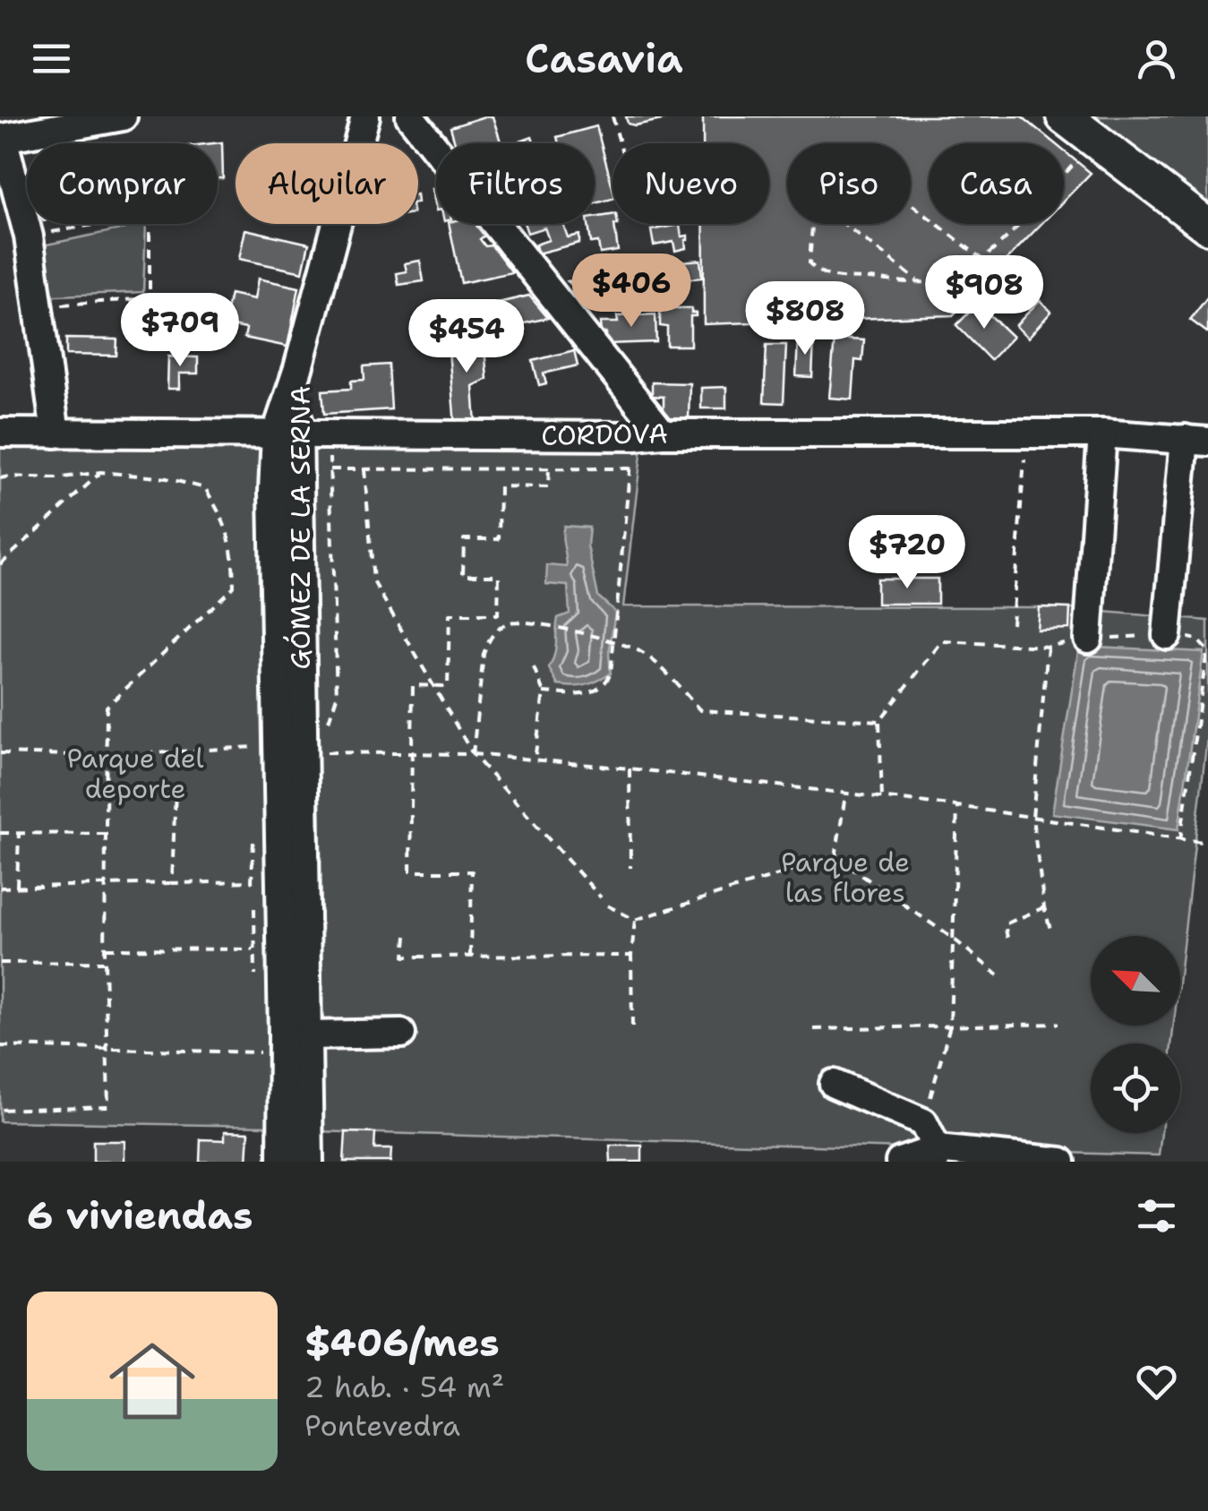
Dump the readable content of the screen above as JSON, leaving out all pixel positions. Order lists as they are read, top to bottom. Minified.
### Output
{"streets":{"street":["CORDOVA","GÓMEZ DE LA SERNA"]},"crossings":[["CORDOVA","GÓMEZ DE LA SERNA"]],"parks":["Parque del deporte","Parque de las flores"],"north":"top left","page":{"header":"Casavia","chip":["Comprar","Alquilar","Filtros","Nuevo","Piso","Casa"],"price":["$406","$908","$808","$709","$454","$720"],"heading":"6 viviendas","list":[{"name":"$406/mes","note":"2 hab. · 54 m² · Pontevedra"}]}}
